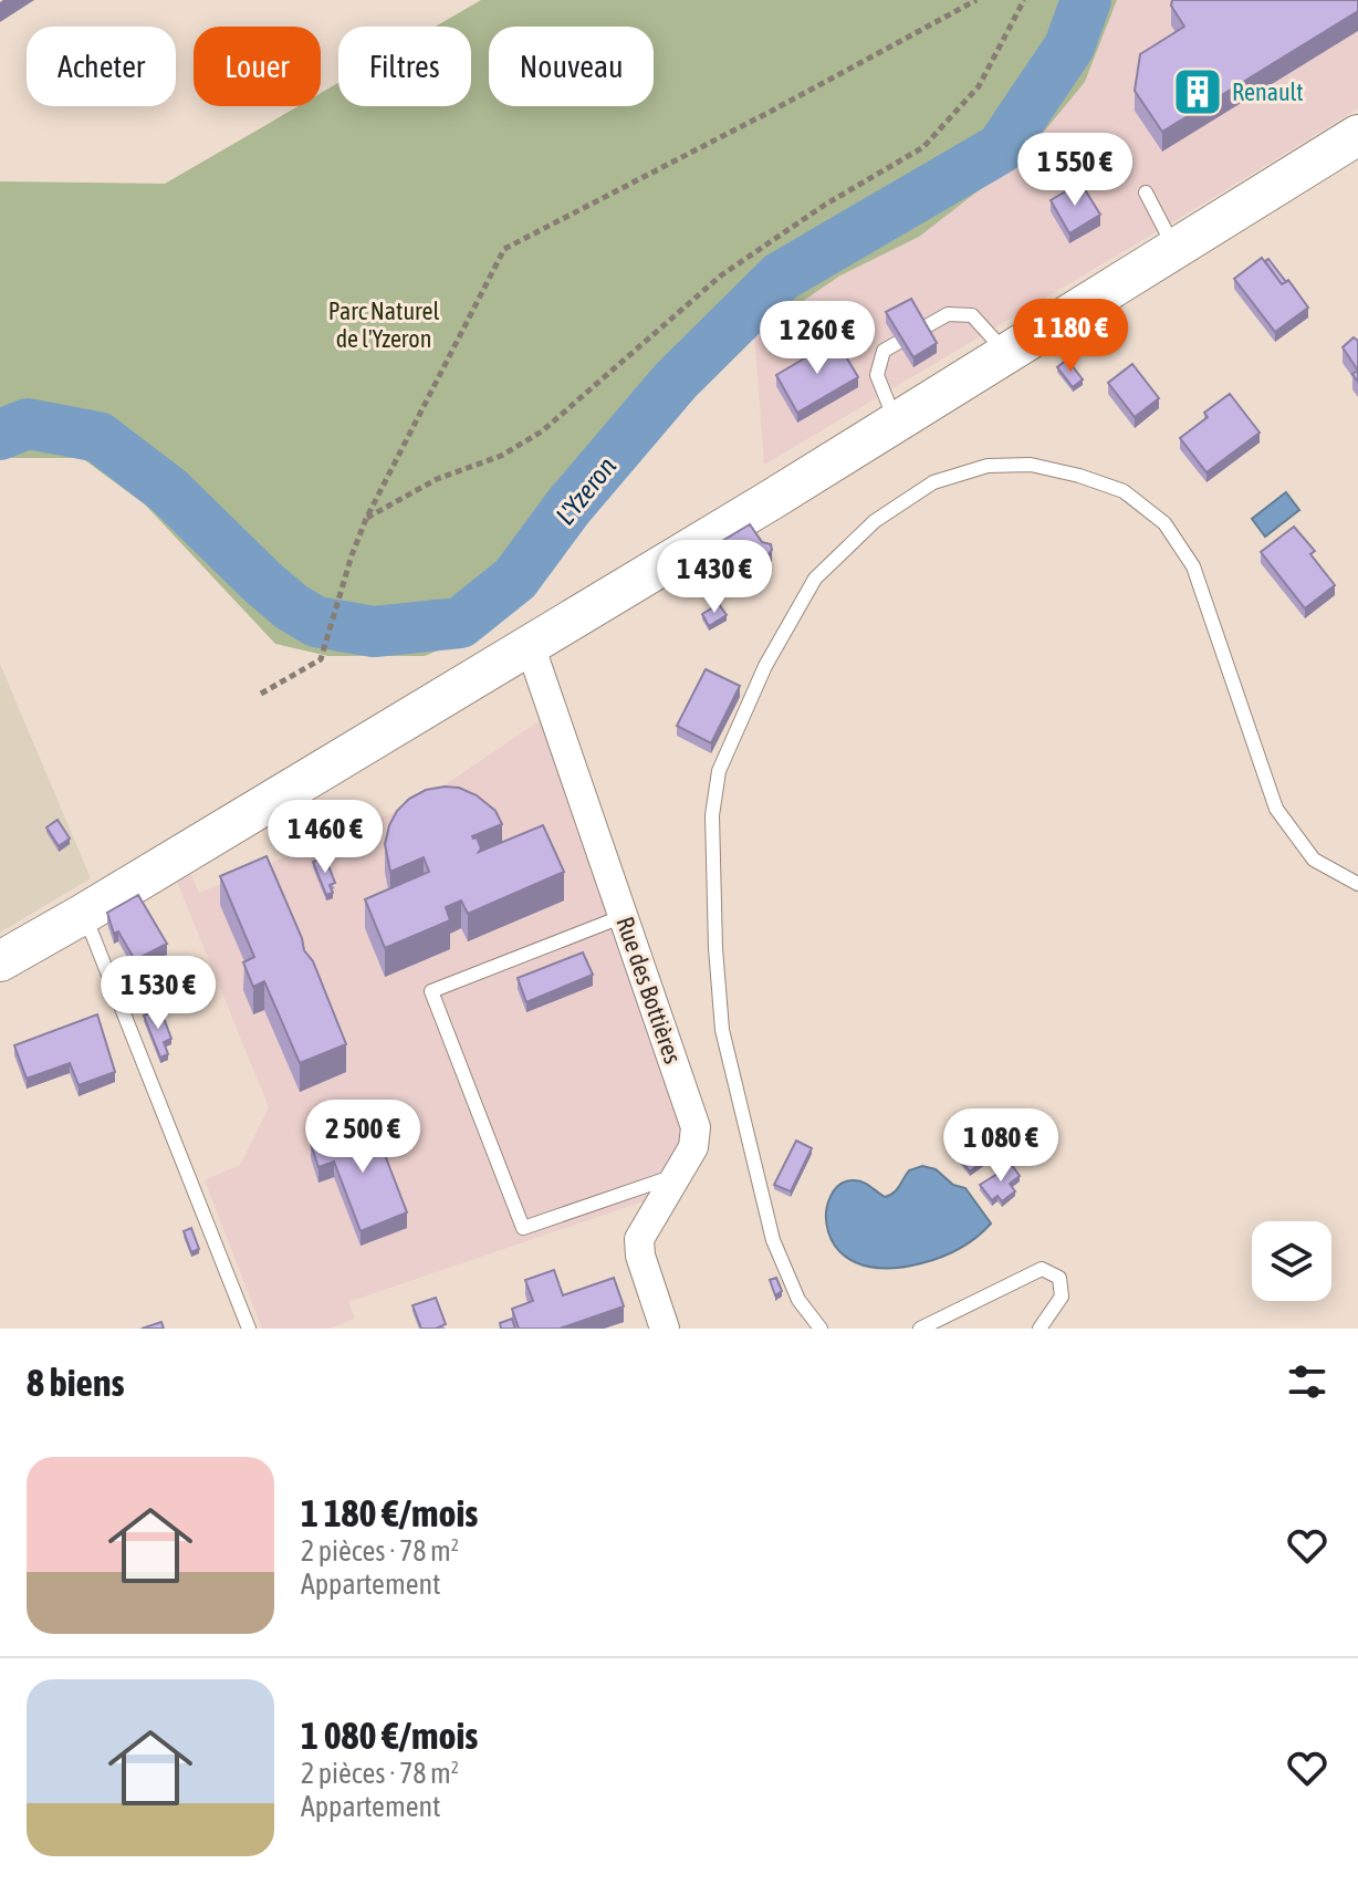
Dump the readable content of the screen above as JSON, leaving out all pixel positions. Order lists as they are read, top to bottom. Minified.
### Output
{"streets":{"street":["Rue des Bottières"]},"water":["L'Yzeron"],"parks":["Parc Naturel de l'Yzeron"],"places":{"building":["Renault"]},"page":{"chip":["Acheter","Louer","Filtres","Nouveau"],"price":["1 550 €","1 180 €","1 260 €","1 430 €","1 460 €","1 530 €","2 500 €","1 080 €"],"heading":"8 biens","list":[{"name":"1 180 €/mois","note":"2 pièces · 78 m² · Appartement"},{"name":"1 080 €/mois","note":"2 pièces · 78 m² · Appartement"}]}}
